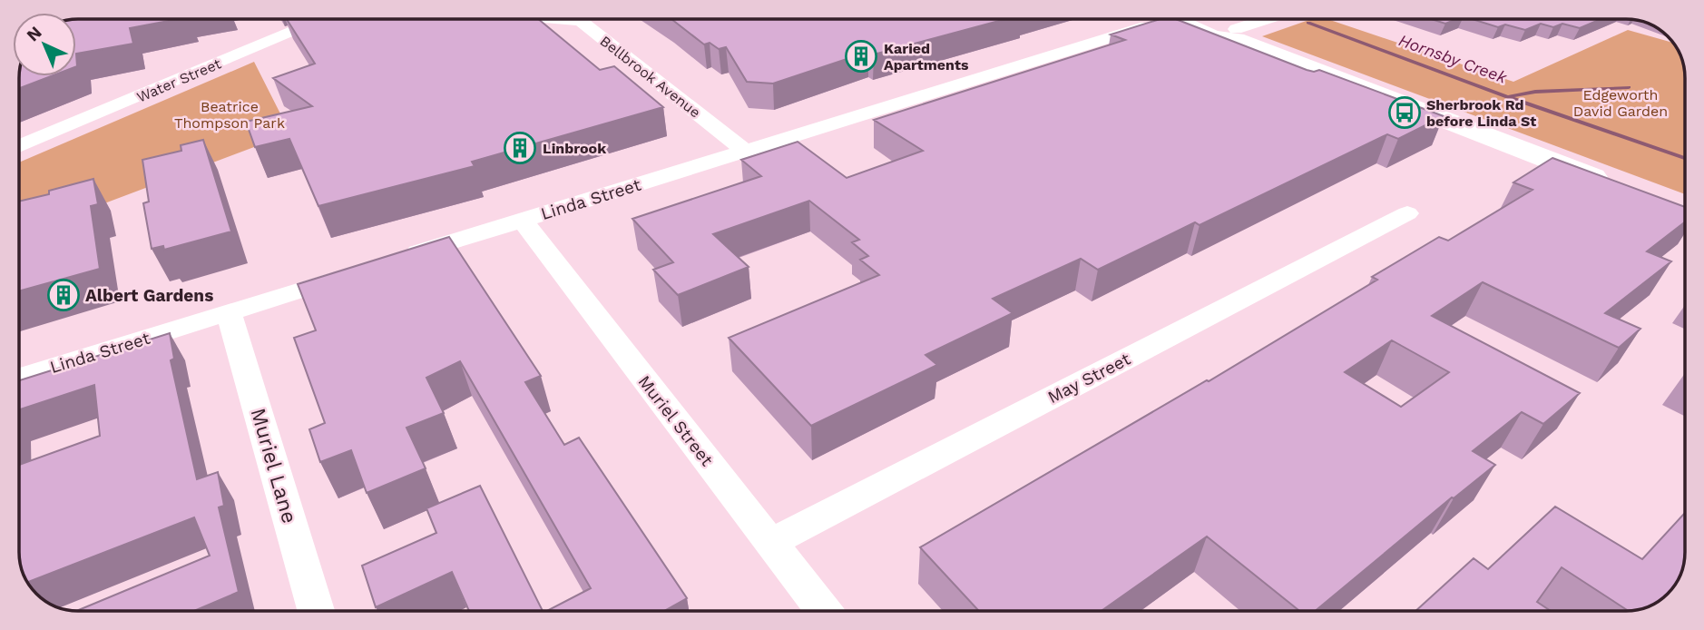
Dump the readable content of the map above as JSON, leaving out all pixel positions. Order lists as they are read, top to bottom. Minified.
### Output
{"streets":{"street":["Bellbrook Avenue","Water Street","Linda Street","May Street","Muriel Street","Muriel Lane"]},"crossings":[["Bellbrook Avenue","Linda Street"],["Linda Street","Muriel Street"],["Linda Street","Muriel Lane"],["May Street","Muriel Street"]],"water":["Hornsby Creek"],"parks":["Edgeworth David Garden","Beatrice Thompson Park"],"places":{"building":["Karied Apartments","Linbrook","Albert Gardens"],"bus stop":["Sherbrook Rd before Linda St"]},"north":"top left"}
